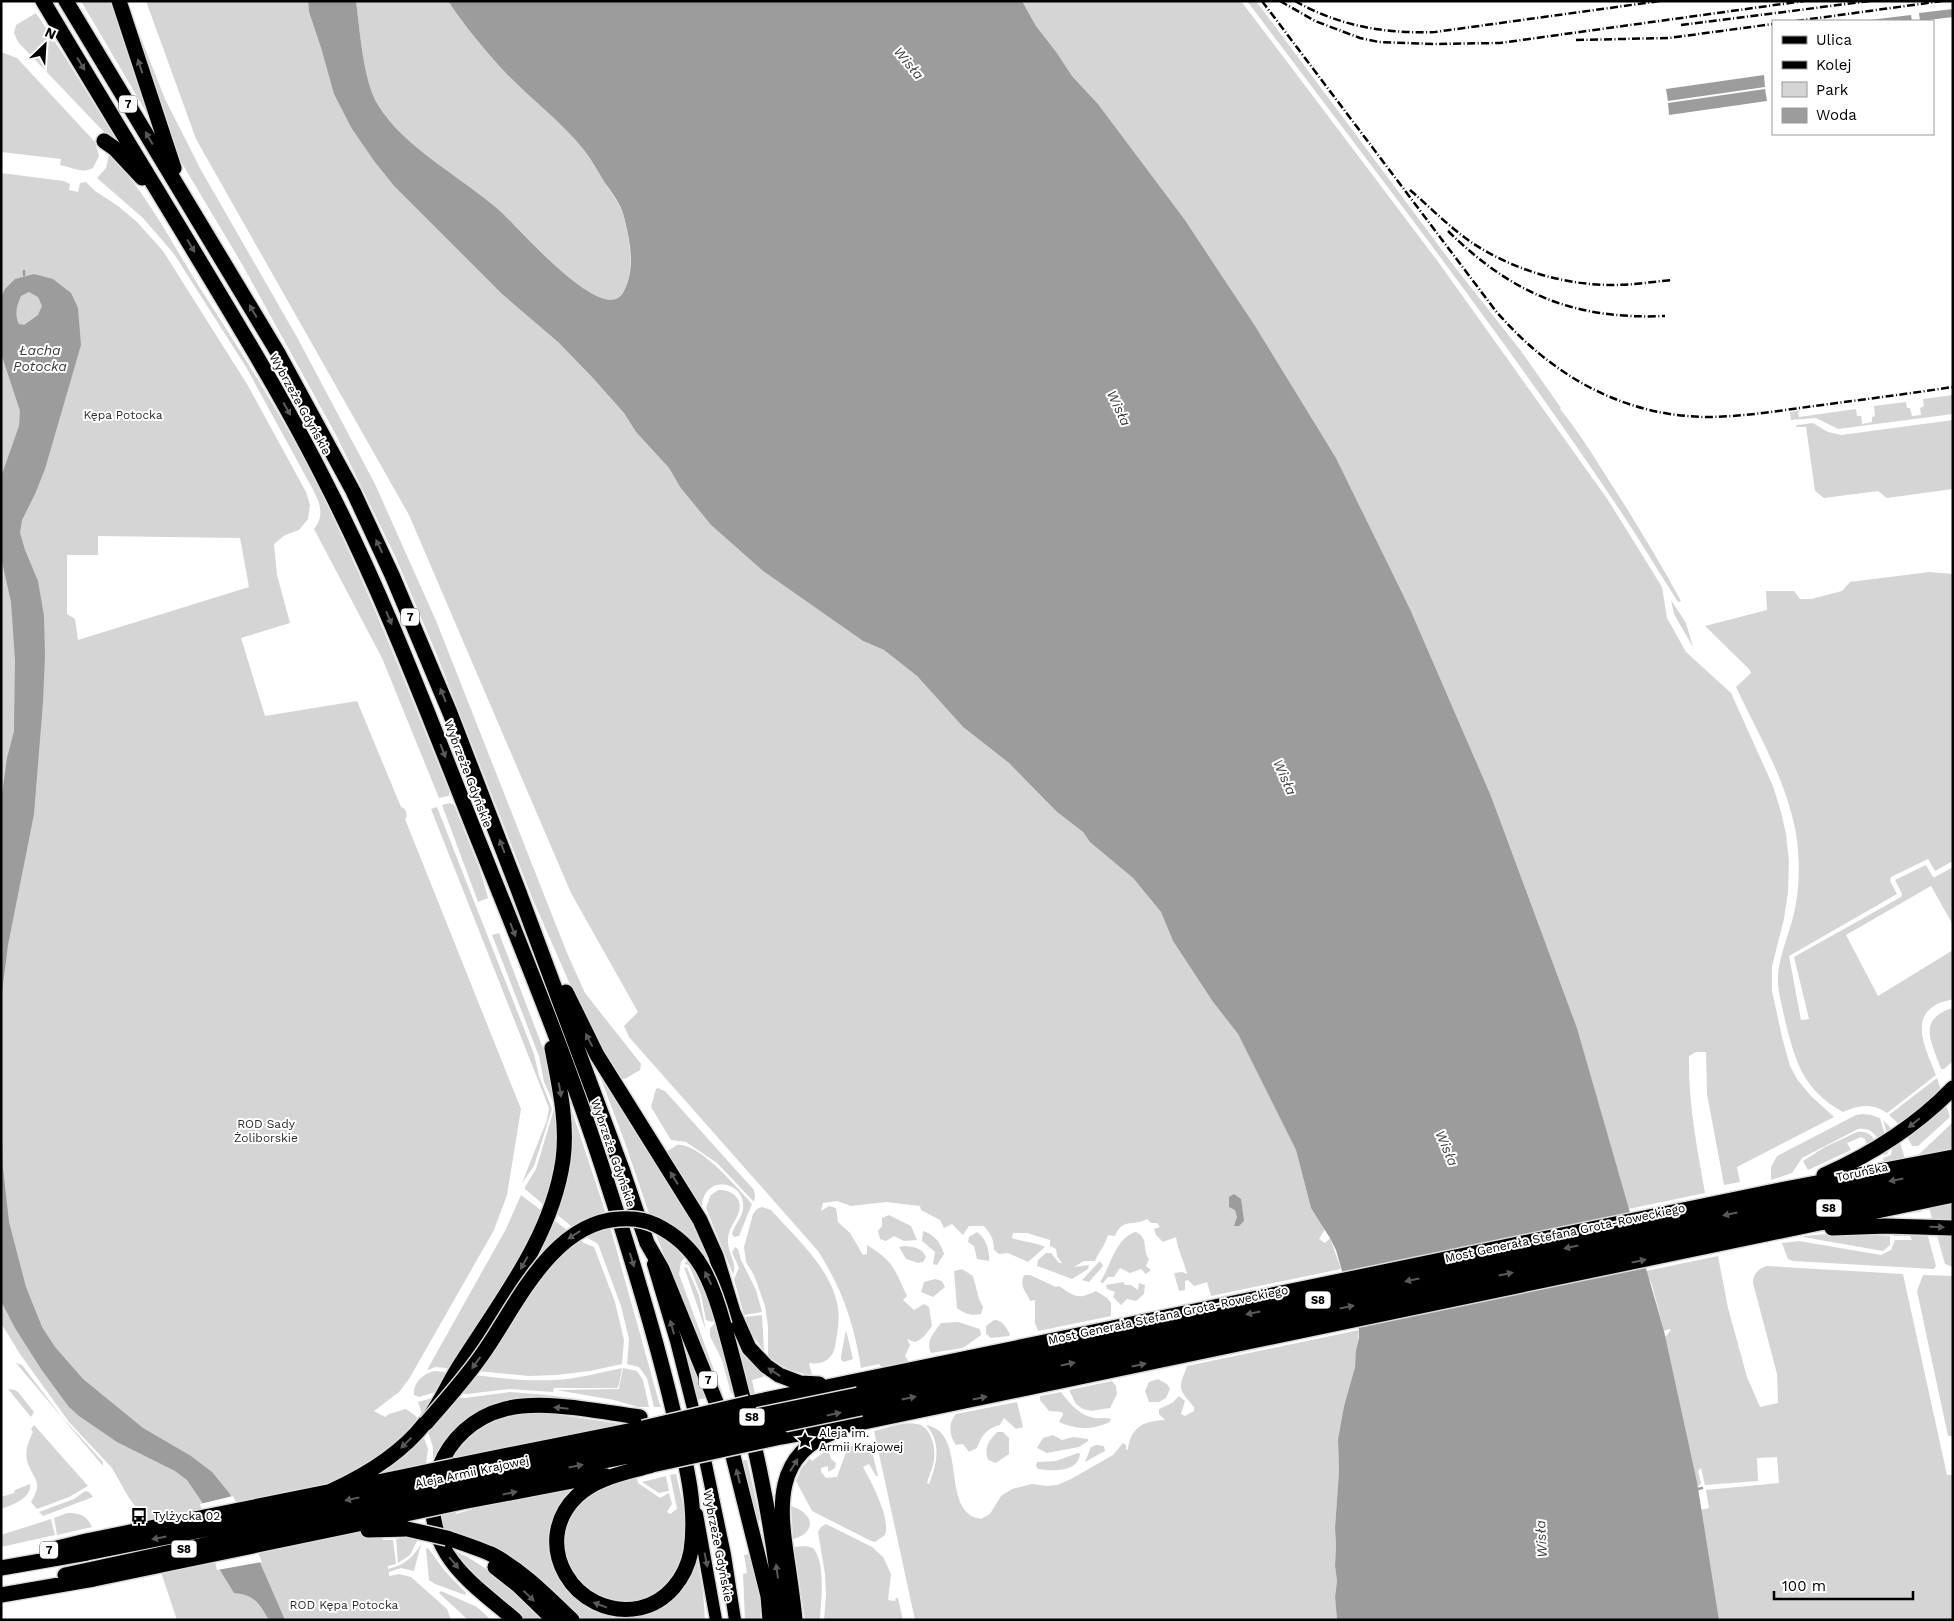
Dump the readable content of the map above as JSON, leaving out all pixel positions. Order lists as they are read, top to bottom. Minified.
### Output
{"streets":{"highway":["7","Wybrzeże Gdyńskie","Toruńska","S8","Aleja Armii Krajowej"]},"crossings":[["7","Wybrzeże Gdyńskie"],["7","Aleja Armii Krajowej"]],"water":["Wisła","Łacha Potocka"],"parks":["Kępa Potocka","ROD Sady Żoliborskie","ROD Kępa Potocka"],"places":{"place":["Aleja im. Armii Krajowej"],"bus stop":["Tylżycka 02"]},"legend":["Ulica","Kolej","Park","Woda"],"scale_bar":"100 m","north":"top right"}
